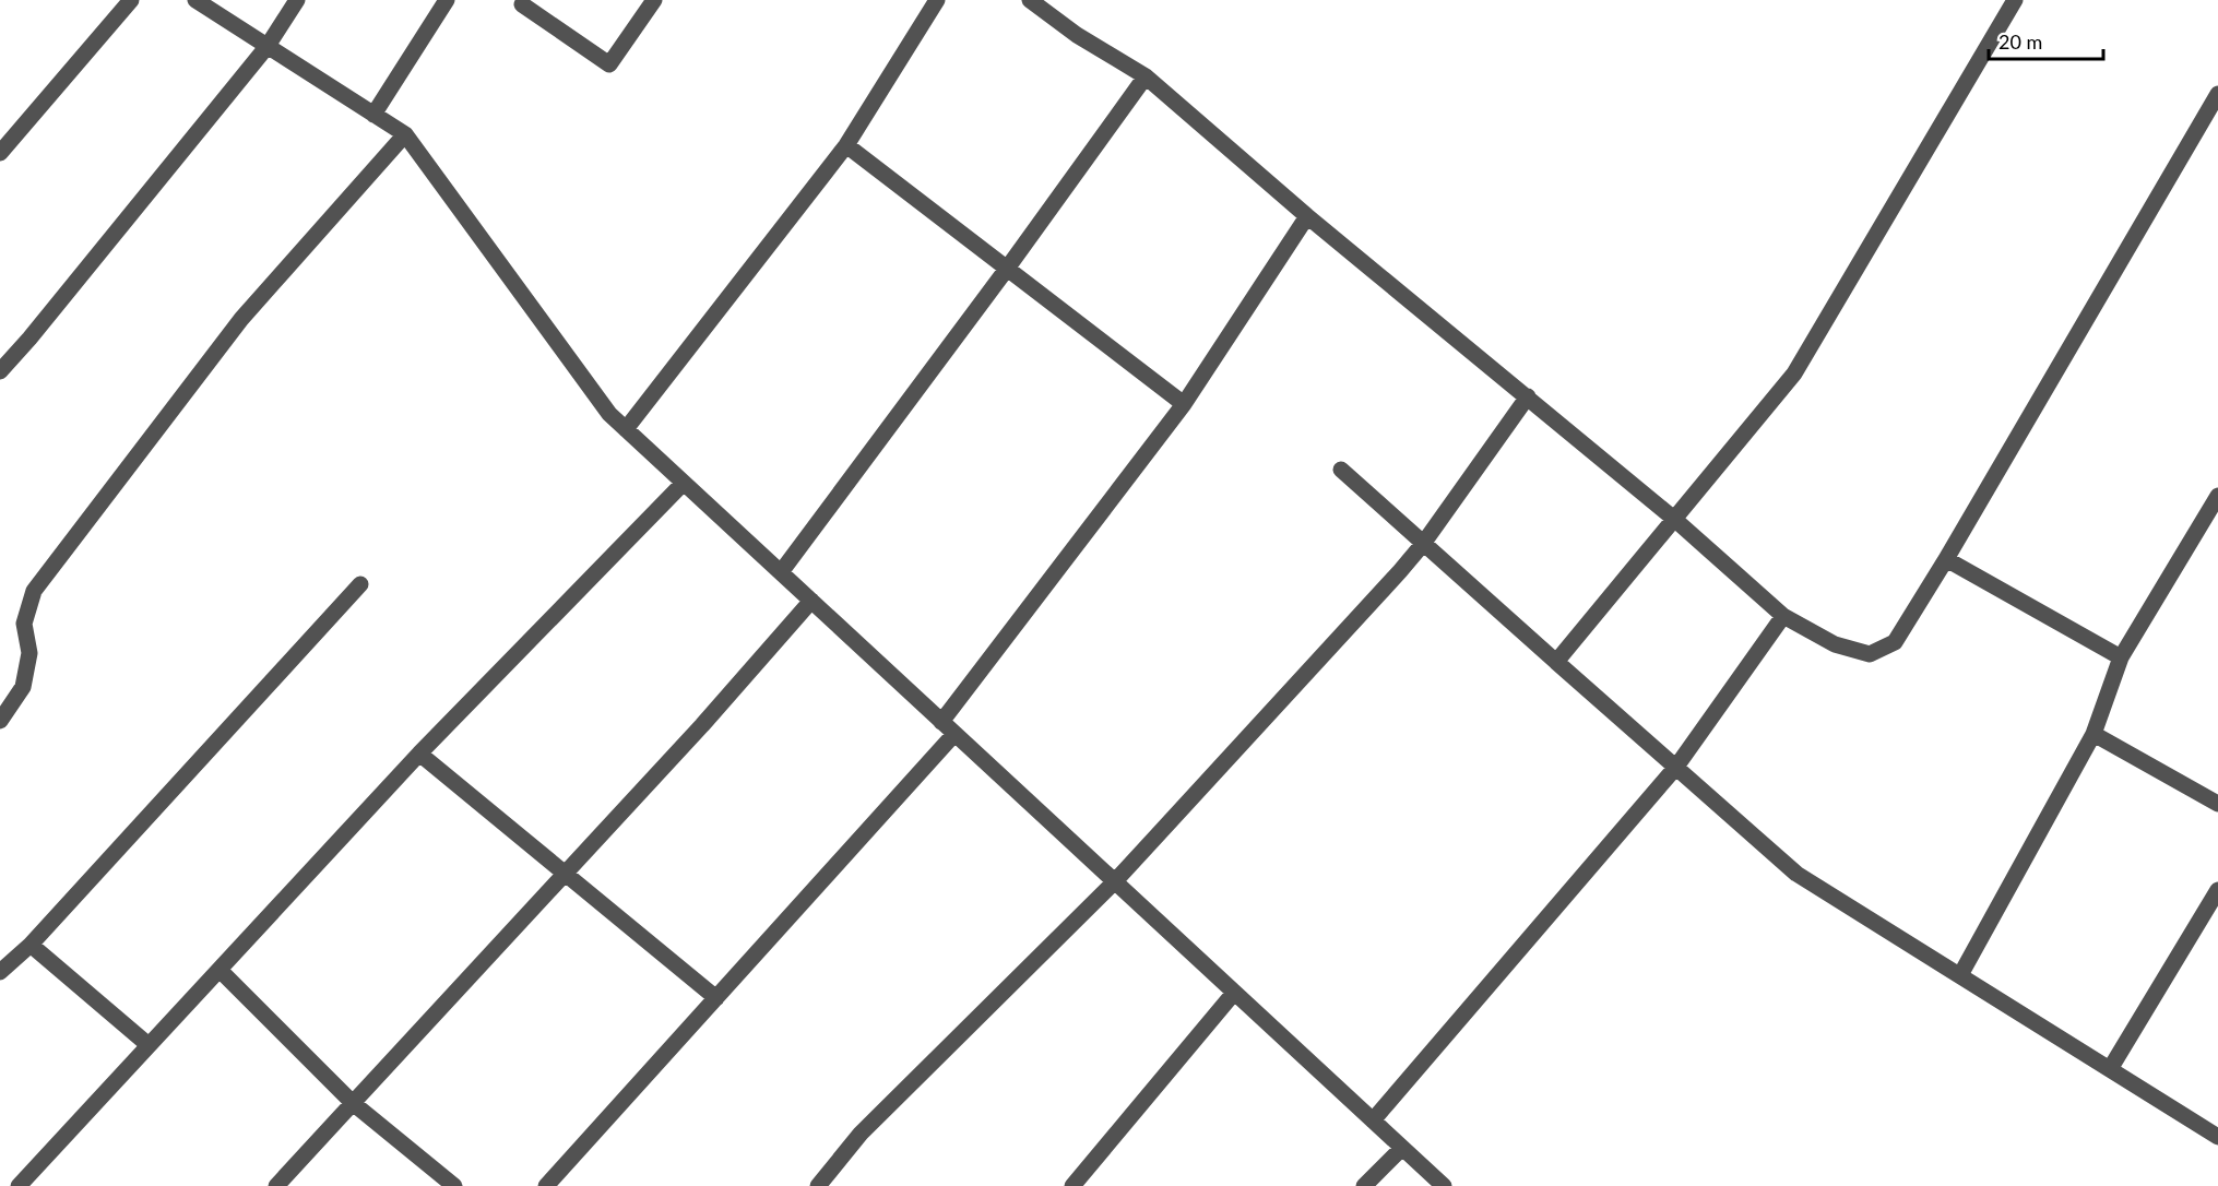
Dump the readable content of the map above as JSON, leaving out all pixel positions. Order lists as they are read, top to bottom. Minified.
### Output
{"scale_bar":"20 m"}
